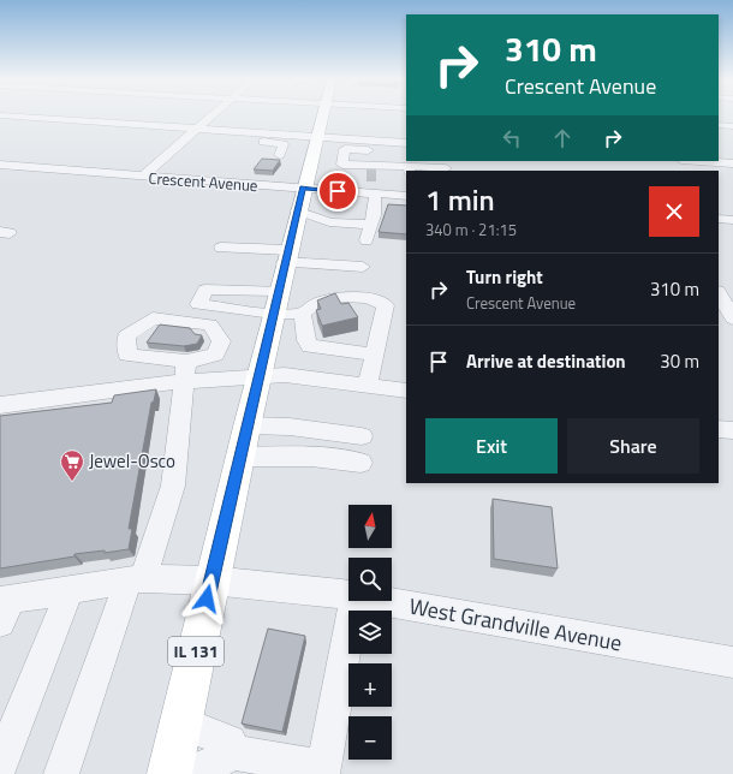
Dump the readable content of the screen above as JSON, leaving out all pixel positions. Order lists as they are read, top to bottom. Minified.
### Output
{"streets":{"main road":["IL 131"],"street":["Crescent Avenue","West Grandville Avenue"]},"crossings":[["Crescent Avenue","IL 131"],["West Grandville Avenue","IL 131"]],"places":{"supermarket":["Jewel-Osco"]},"north":"top","page":{"turn":["310 m","Crescent Avenue"],"heading":["1 min","340 m · 21:15"],"list":[{"name":"Turn right","note":"Crescent Avenue","value":"310 m"},{"name":"Arrive at destination","value":"30 m"}],"buttons":["Exit","Share"],"map_buttons":["+","−"]}}
